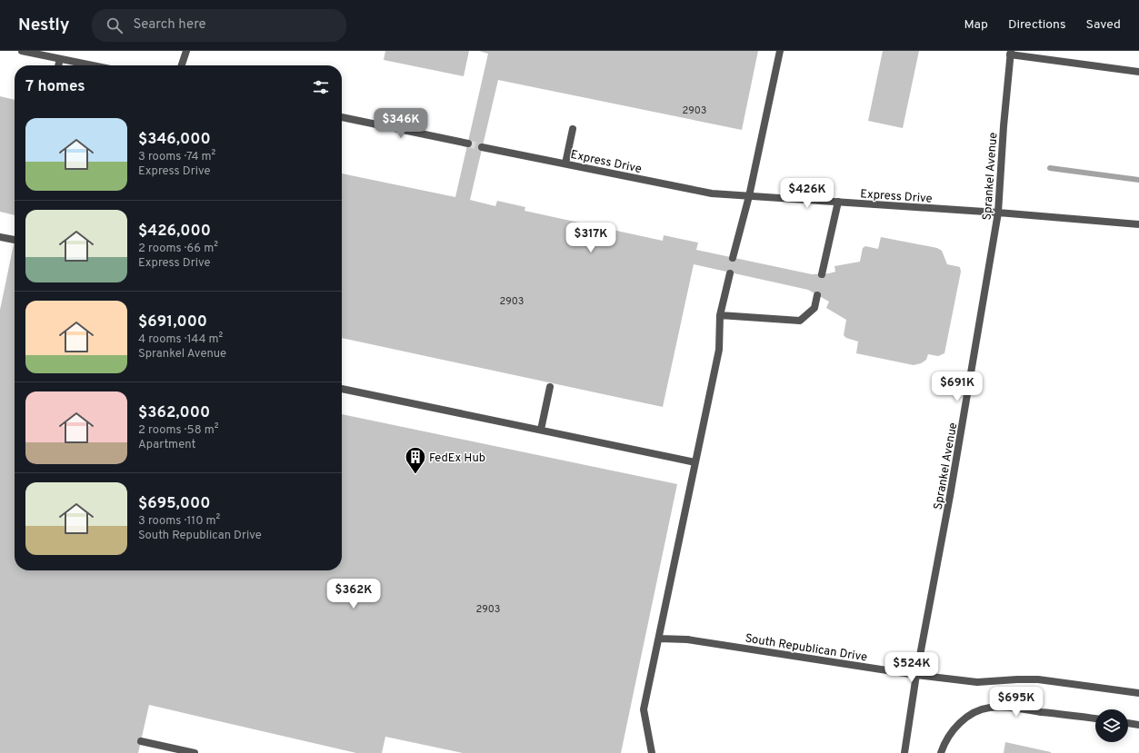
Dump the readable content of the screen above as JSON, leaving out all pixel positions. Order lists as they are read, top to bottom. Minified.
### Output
{"streets":{"street":["Express Drive","Sprankel Avenue","South Republican Drive"]},"crossings":[["Express Drive","Sprankel Avenue"],["Sprankel Avenue","South Republican Drive"]],"places":{"building":["FedEx Hub"]},"house_numbers":["2903","2903","2903"],"page":{"header":"Nestly","search":"Search here","nav":["Map","Directions","Saved"],"heading":"7 homes","price":["$346K","$426K","$317K","$691K","$362K","$524K","$695K"],"list":[{"name":"$346,000","note":"3 rooms · 74 m² · Express Drive"},{"name":"$426,000","note":"2 rooms · 66 m² · Express Drive"},{"name":"$691,000","note":"4 rooms · 144 m² · Sprankel Avenue"},{"name":"$362,000","note":"2 rooms · 58 m² · Apartment"},{"name":"$695,000","note":"3 rooms · 110 m² · South Republican Drive"}]}}
